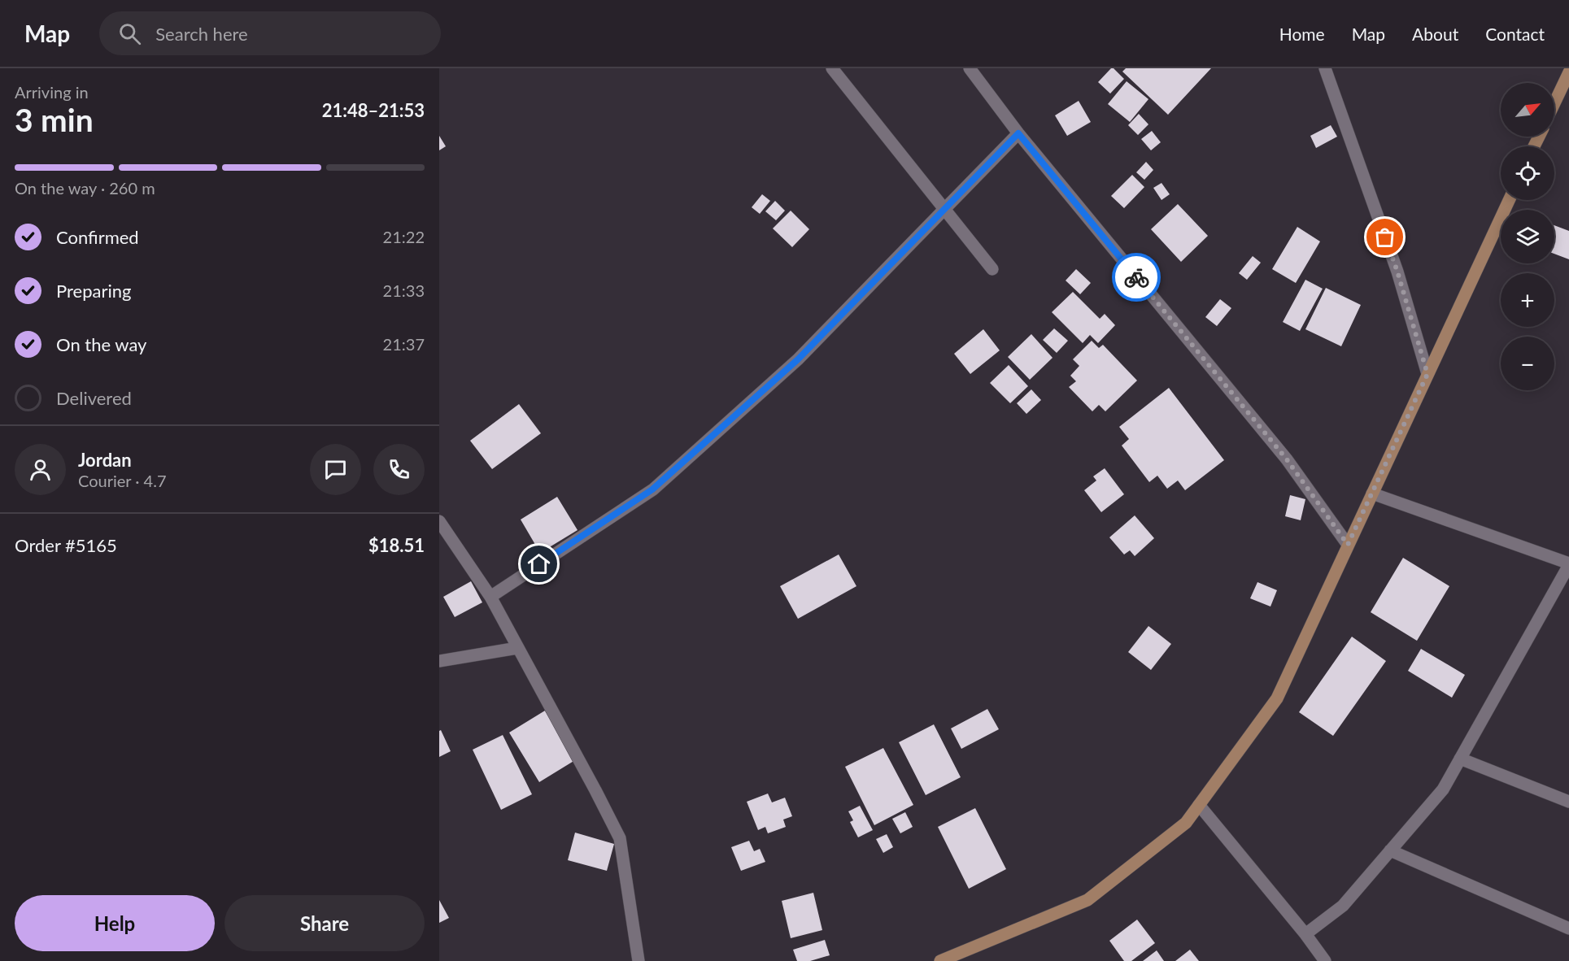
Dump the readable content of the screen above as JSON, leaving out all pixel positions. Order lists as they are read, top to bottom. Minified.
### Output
{"north":"top right","page":{"header":"Map","search":"Search here","nav":["Home","Map","About","Contact"],"heading":["3 min","Arriving in","21:48–21:53"],"panel":["Jordan","Courier · 4.7","Order #5165","$18.51"],"map_buttons":["+","−"],"bar":"On the way · 260 m","list":[["Confirmed","21:22"],["Preparing","21:33"],["On the way","21:37"],"Delivered"],"buttons":["Help","Share"]}}
